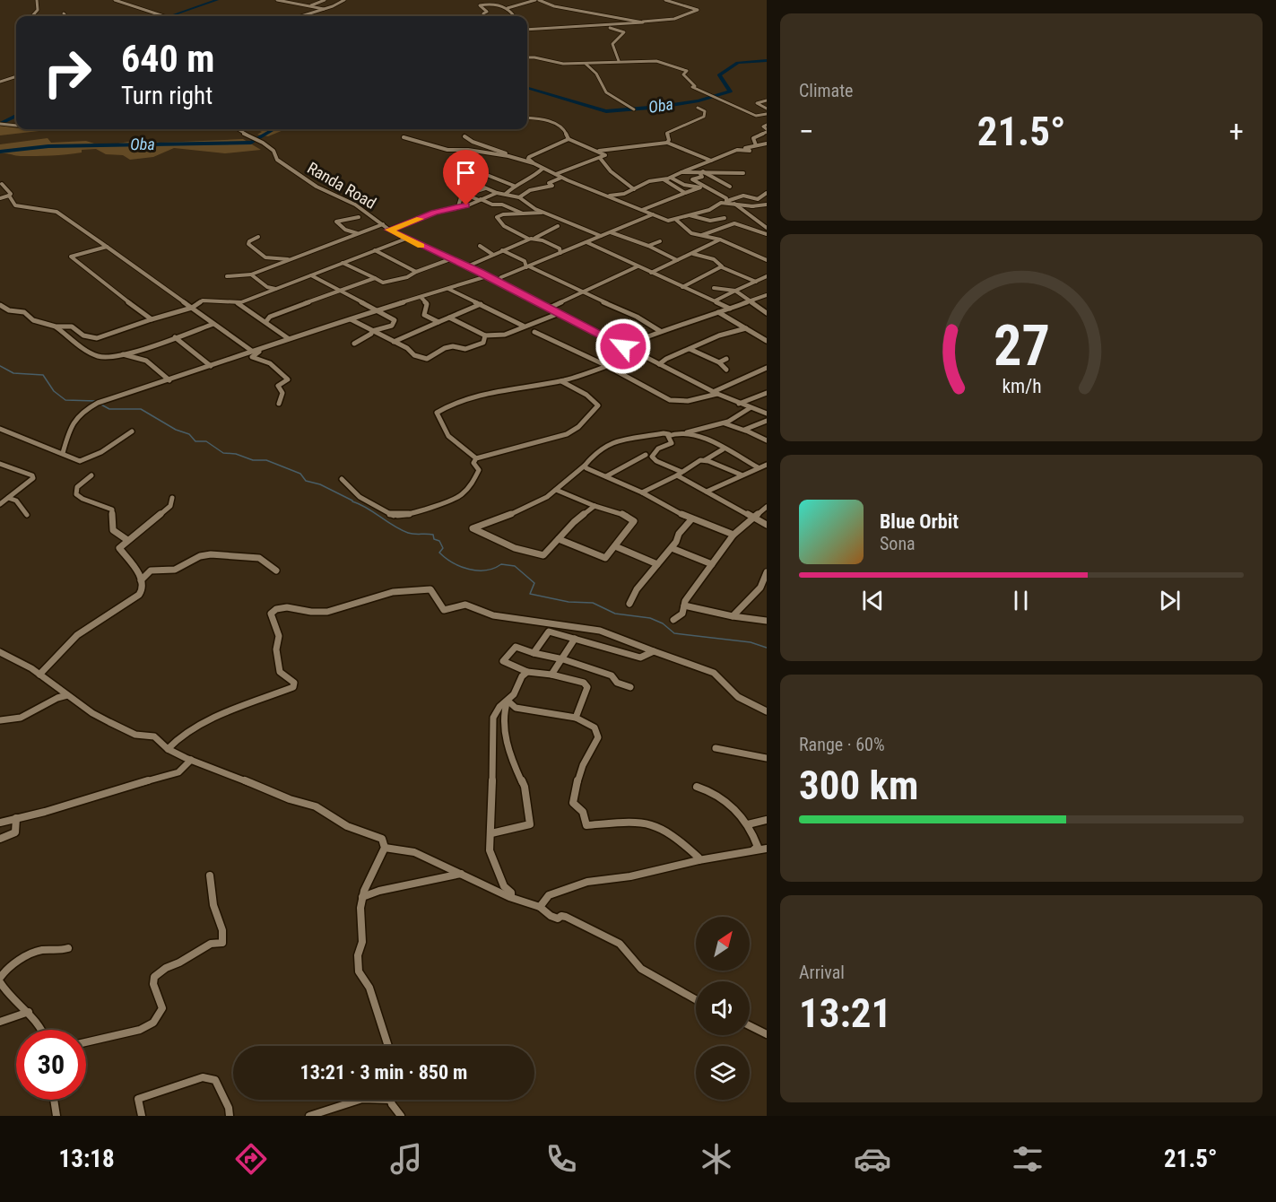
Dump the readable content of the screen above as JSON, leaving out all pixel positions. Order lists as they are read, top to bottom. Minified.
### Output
{"streets":{"street":["Randa Road"]},"water":["Oba"],"north":"top right","page":{"tile":["Climate",["Range · 60%","300 km"],["Arrival","13:21"]],"turn":["640 m","Turn right"],"heat":["−","21.5°","+"],"song":["Blue Orbit","Sona"],"limit":"30","trip":"13:21 · 3 min · 850 m","tabs":["13:18","21.5°"],"gauge":["27","km/h"]}}
